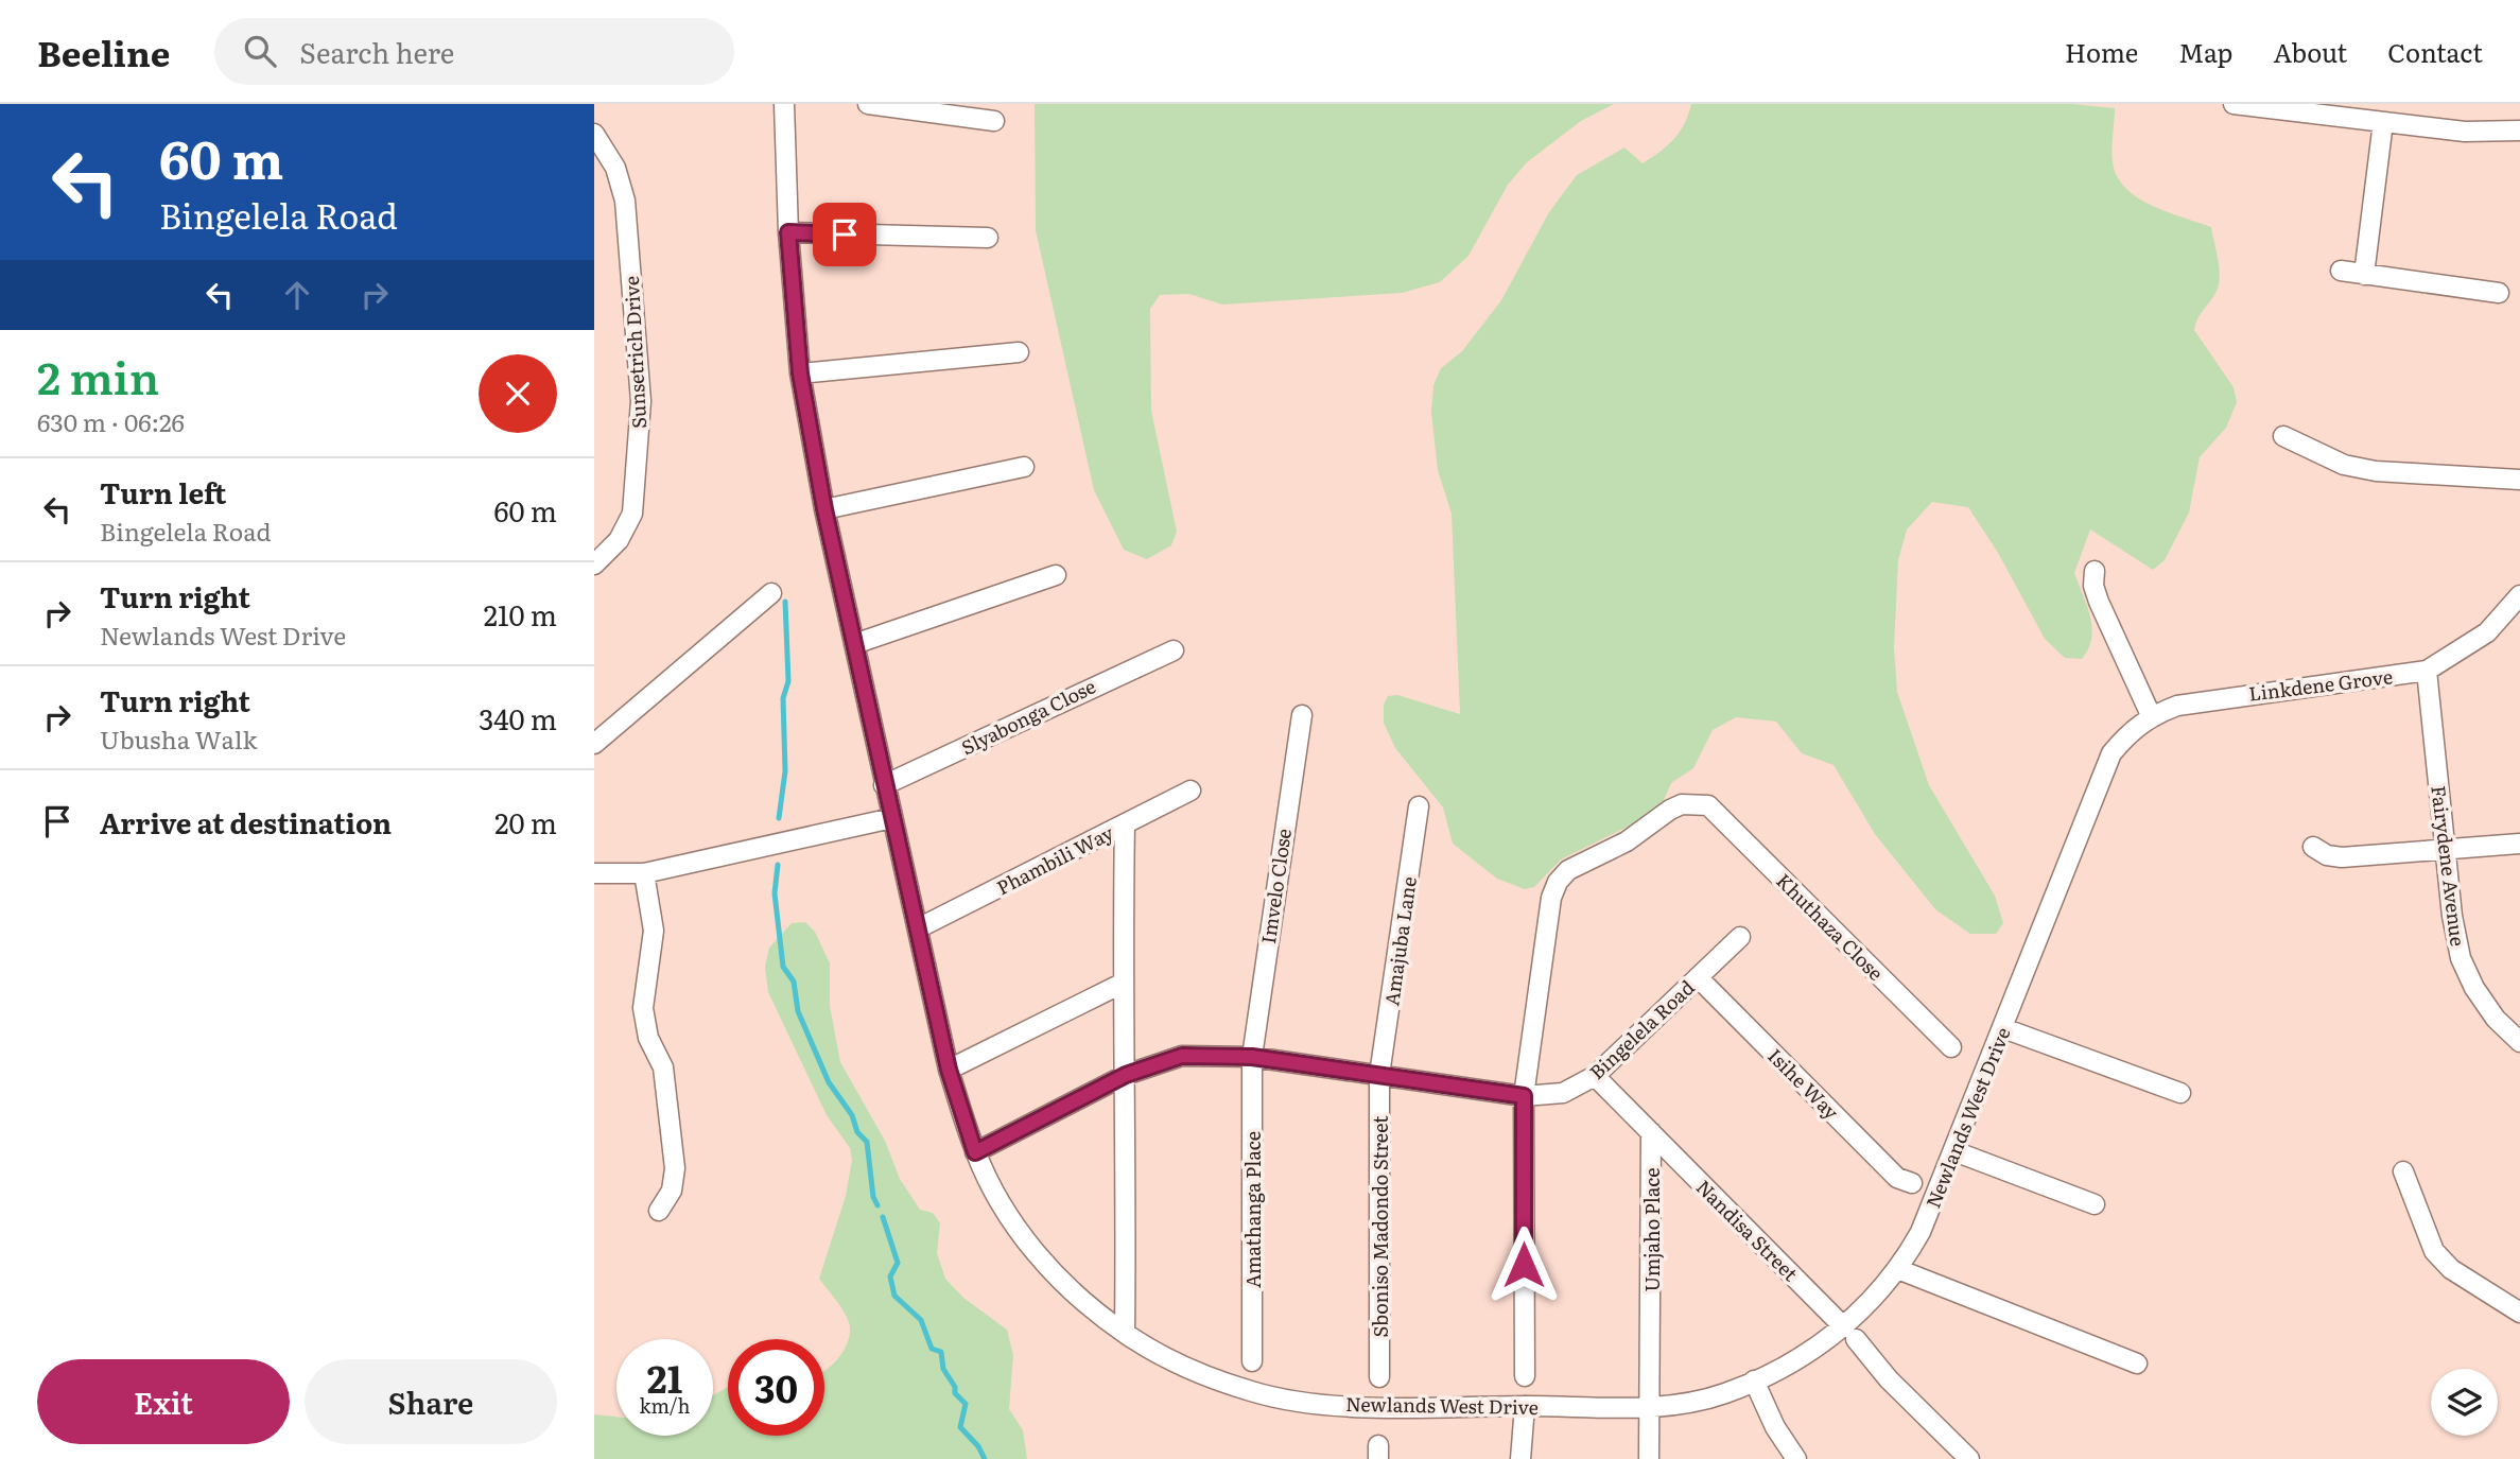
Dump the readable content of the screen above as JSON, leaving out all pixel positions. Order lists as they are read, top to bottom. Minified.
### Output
{"streets":{"street":["Sunsetrich Drive","Linkdene Grove","Slyabonga Close","Phambili Way","Fairydene Avenue","Imvelo Close","Khuthaza Close","Amajuba Lane","Bingelela Road","Isihe Way","Newlands West Drive","Amathanga Place","Sboniso Madondo Street","Umjaho Place","Nandisa Street"]},"crossings":[["Linkdene Grove","Fairydene Avenue"],["Linkdene Grove","Newlands West Drive"],["Slyabonga Close","Newlands West Drive"],["Phambili Way","Newlands West Drive"],["Imvelo Close","Bingelela Road"],["Imvelo Close","Amathanga Place"],["Khuthaza Close","Bingelela Road"],["Amajuba Lane","Bingelela Road"],["Amajuba Lane","Sboniso Madondo Street"],["Bingelela Road","Isihe Way"],["Bingelela Road","Newlands West Drive"],["Bingelela Road","Amathanga Place"],["Bingelela Road","Sboniso Madondo Street"],["Newlands West Drive","Umjaho Place"],["Newlands West Drive","Nandisa Street"],["Umjaho Place","Nandisa Street"]],"page":{"header":"Beeline","search":"Search here","nav":["Home","Map","About","Contact"],"turn":["60 m","Bingelela Road"],"heading":["2 min","630 m · 06:26"],"list":[{"name":"Turn left","note":"Bingelela Road","value":"60 m"},{"name":"Turn right","note":"Newlands West Drive","value":"210 m"},{"name":"Turn right","note":"Ubusha Walk","value":"340 m"},{"name":"Arrive at destination","value":"20 m"}],"speed":"21 km/h","limit":"30","buttons":["Exit","Share"]}}
